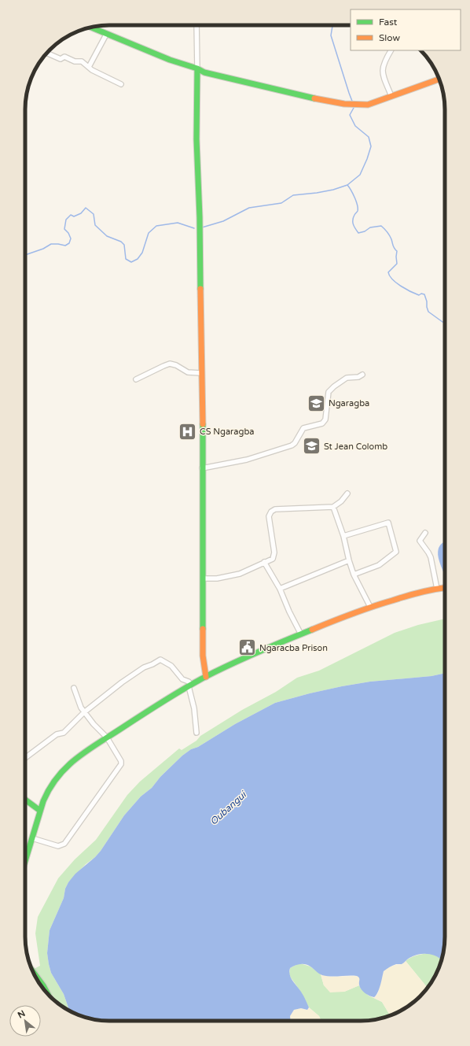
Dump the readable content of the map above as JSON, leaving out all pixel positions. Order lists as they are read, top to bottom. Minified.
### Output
{"water":["Oubangui"],"places":{"school or university":["Ngaragba","St Jean Colomb"],"hospital":["CS Ngaragba"],"public building":["Ngaracba Prison"]},"legend":["Fast","Slow"],"north":"top left"}
